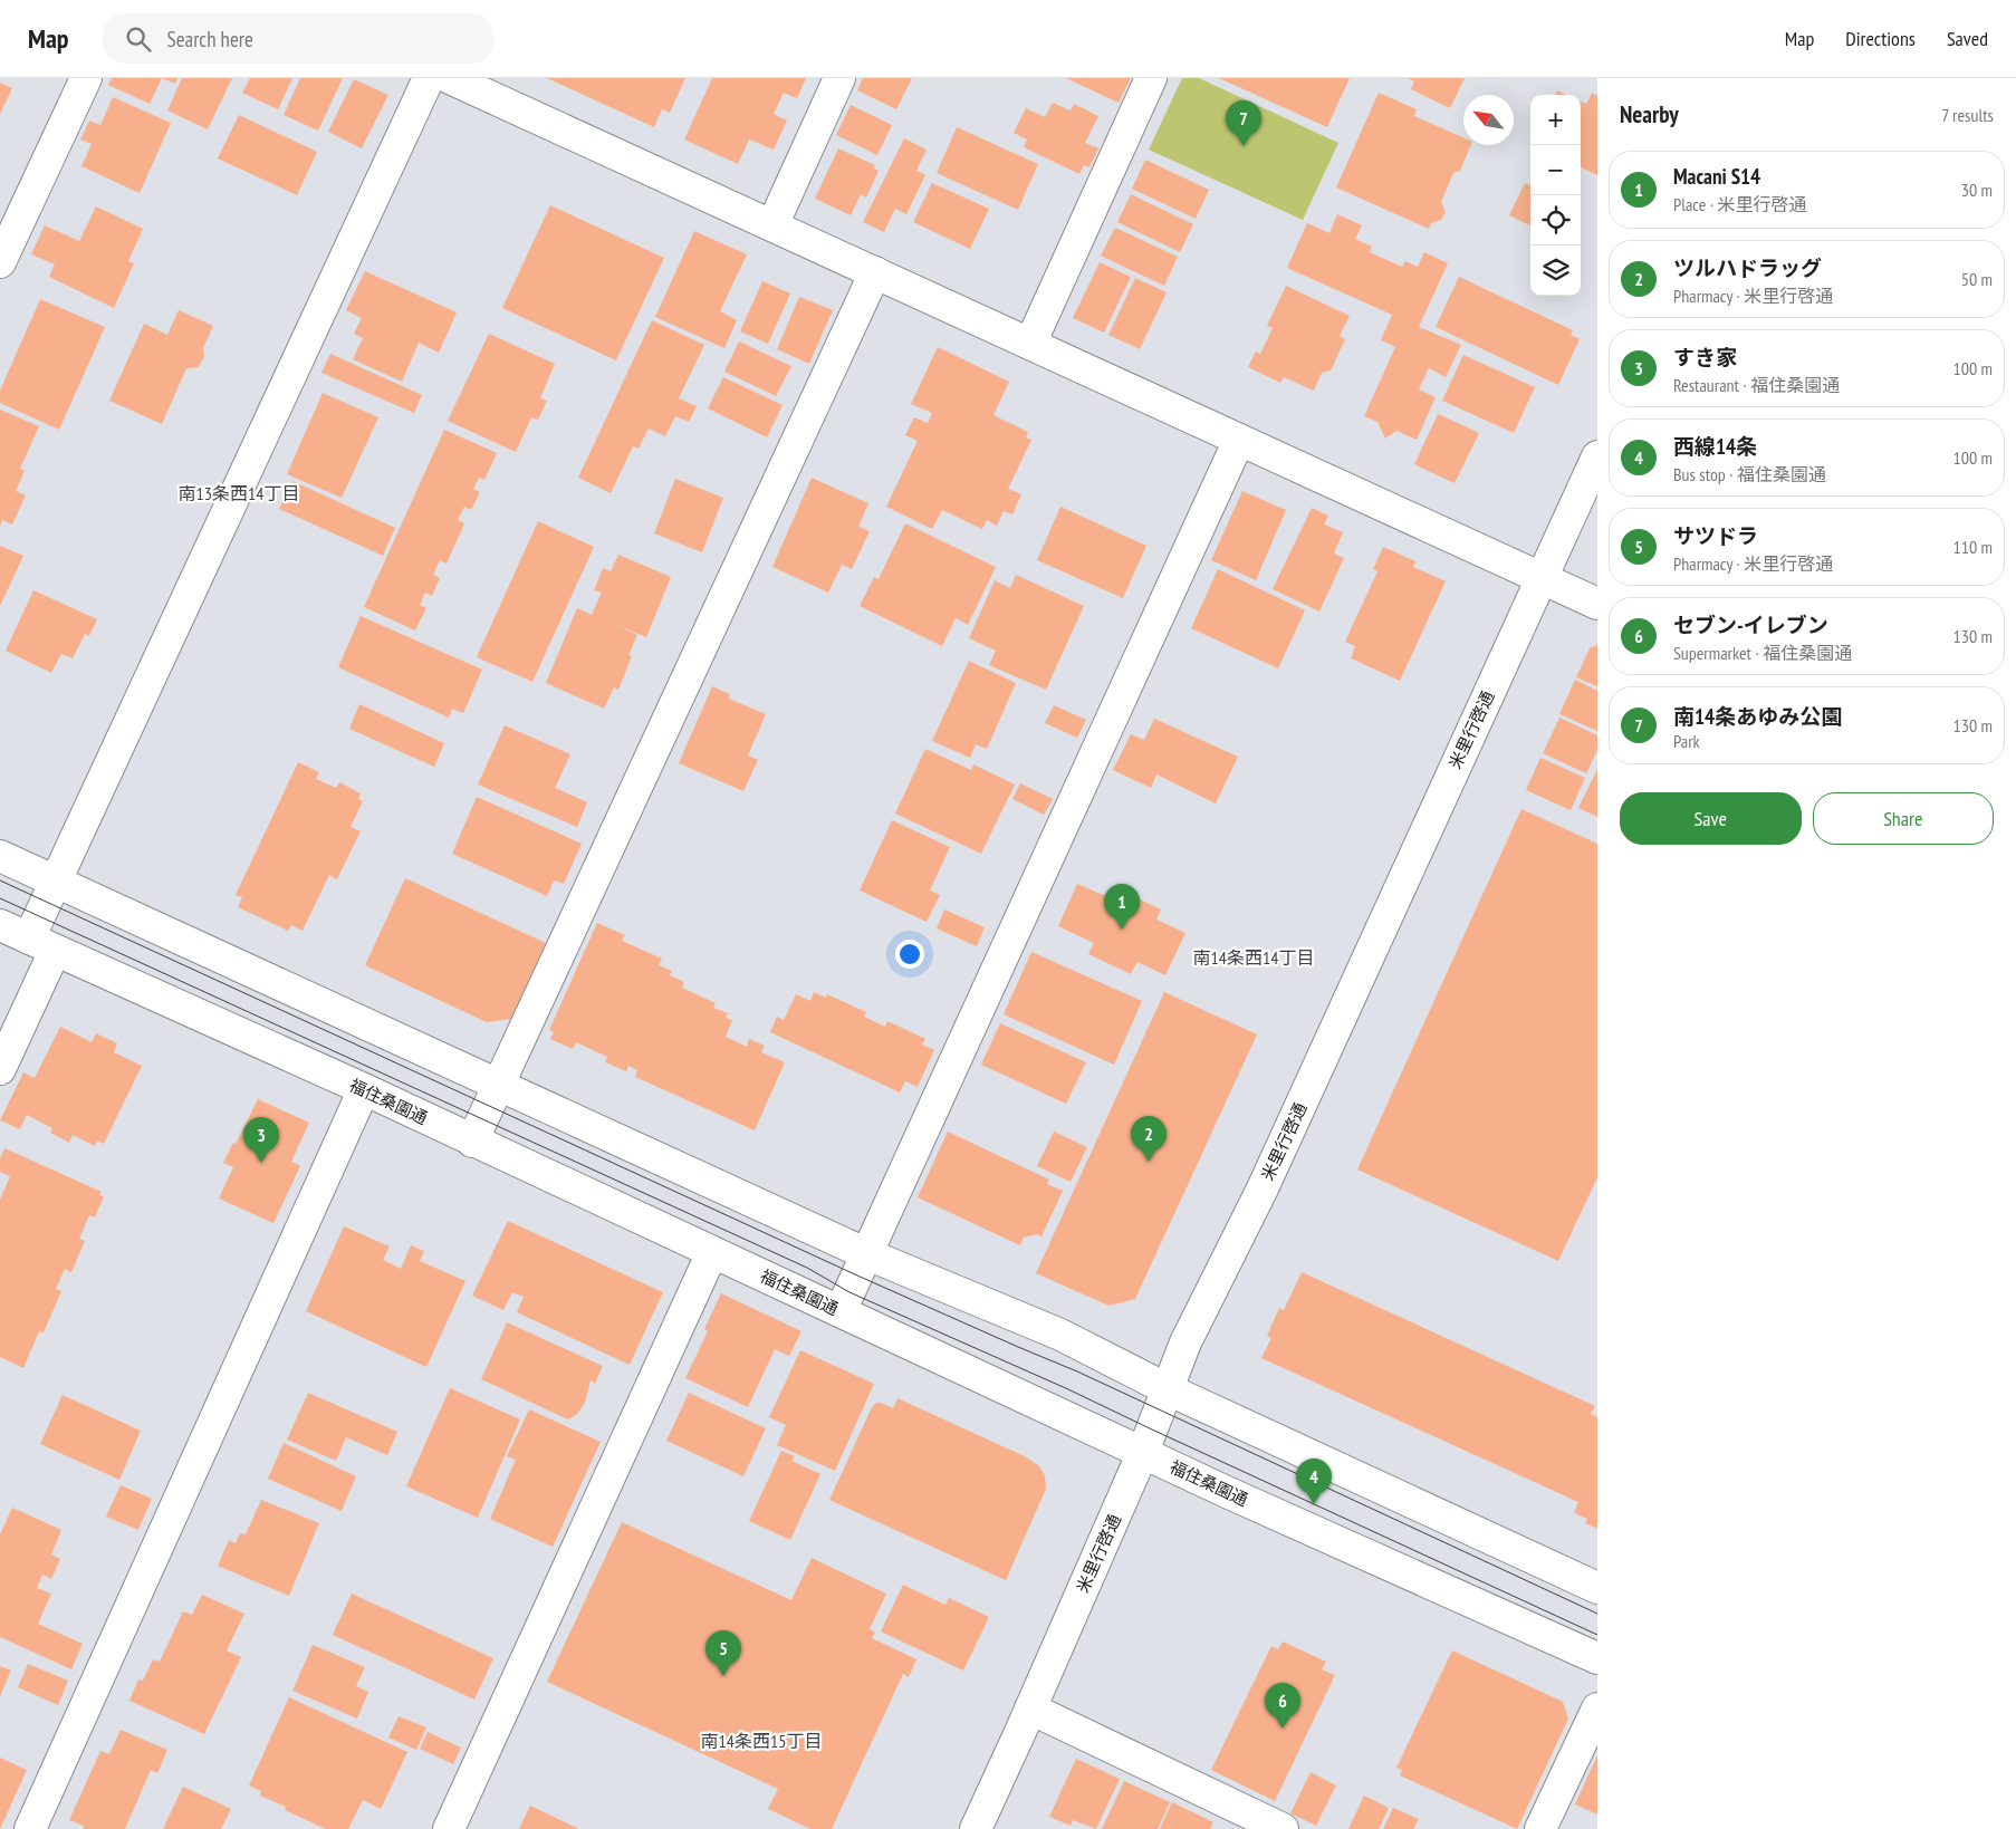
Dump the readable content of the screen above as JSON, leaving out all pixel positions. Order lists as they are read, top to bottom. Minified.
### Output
{"streets":{"street":["米里行啓通","福住桑園通"]},"crossings":[["米里行啓通","福住桑園通"]],"districts":["南13条西14丁目","南14条西14丁目","南14条西15丁目"],"north":"top left","page":{"header":"Map","search":"Search here","nav":["Map","Directions","Saved"],"heading":["Nearby","7 results"],"map_buttons":["+","−"],"pins":["7","1","2","3","4","5","6"],"list":[{"mark":"1","name":"Macani S14","note":"Place · 米里行啓通","value":"30 m"},{"mark":"2","name":"ツルハドラッグ","note":"Pharmacy · 米里行啓通","value":"50 m"},{"mark":"3","name":"すき家","note":"Restaurant · 福住桑園通","value":"100 m"},{"mark":"4","name":"西線14条","note":"Bus stop · 福住桑園通","value":"100 m"},{"mark":"5","name":"サツドラ","note":"Pharmacy · 米里行啓通","value":"110 m"},{"mark":"6","name":"セブン-イレブン","note":"Supermarket · 福住桑園通","value":"130 m"},{"mark":"7","name":"南14条あゆみ公園","note":"Park","value":"130 m"}],"buttons":["Save","Share"]}}
